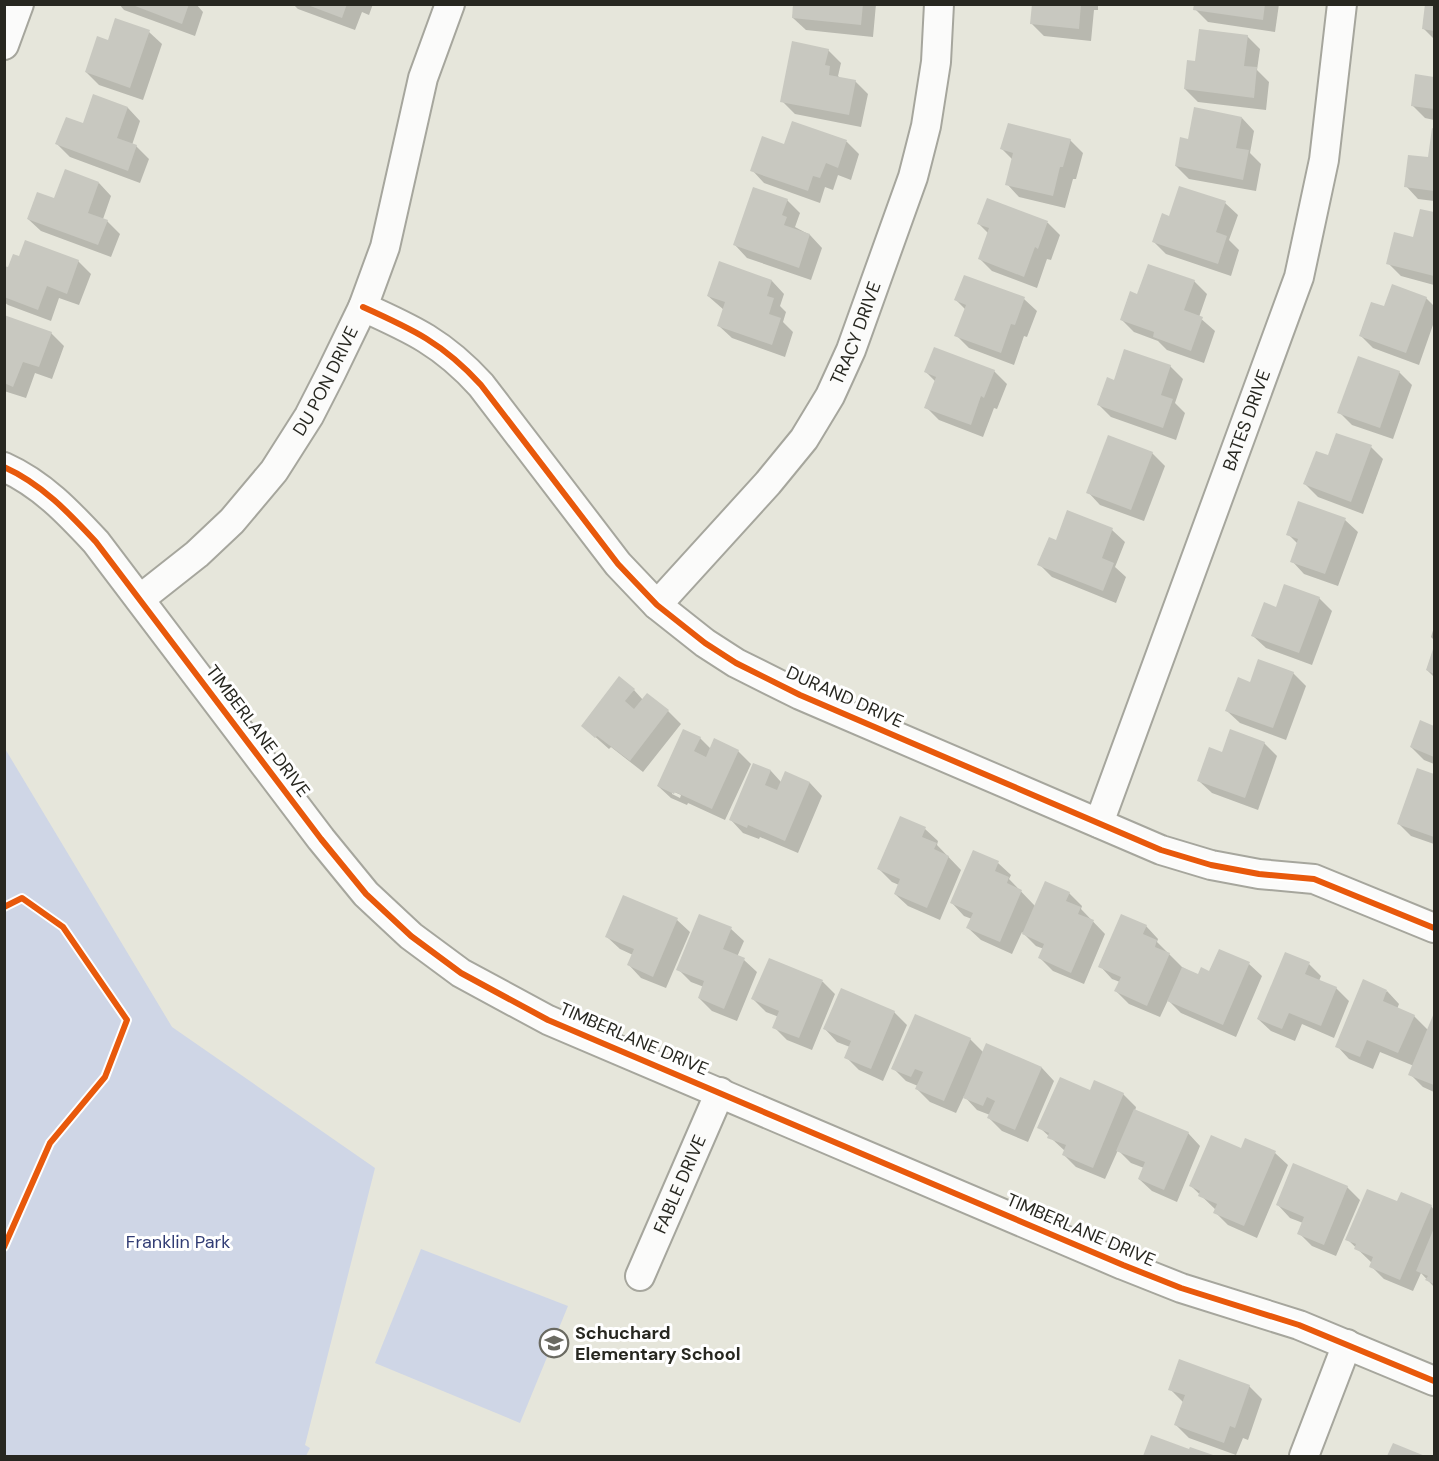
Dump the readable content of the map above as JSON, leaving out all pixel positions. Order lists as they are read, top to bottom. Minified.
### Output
{"streets":{"street":["TRACY DRIVE","DU PON DRIVE","BATES DRIVE","DURAND DRIVE","TIMBERLANE DRIVE","FABLE DRIVE"]},"crossings":[["TRACY DRIVE","DURAND DRIVE"],["DU PON DRIVE","DURAND DRIVE"],["DU PON DRIVE","TIMBERLANE DRIVE"],["BATES DRIVE","DURAND DRIVE"],["TIMBERLANE DRIVE","FABLE DRIVE"]],"parks":["Franklin Park"],"places":{"school or university":["Schuchard Elementary School"]}}
